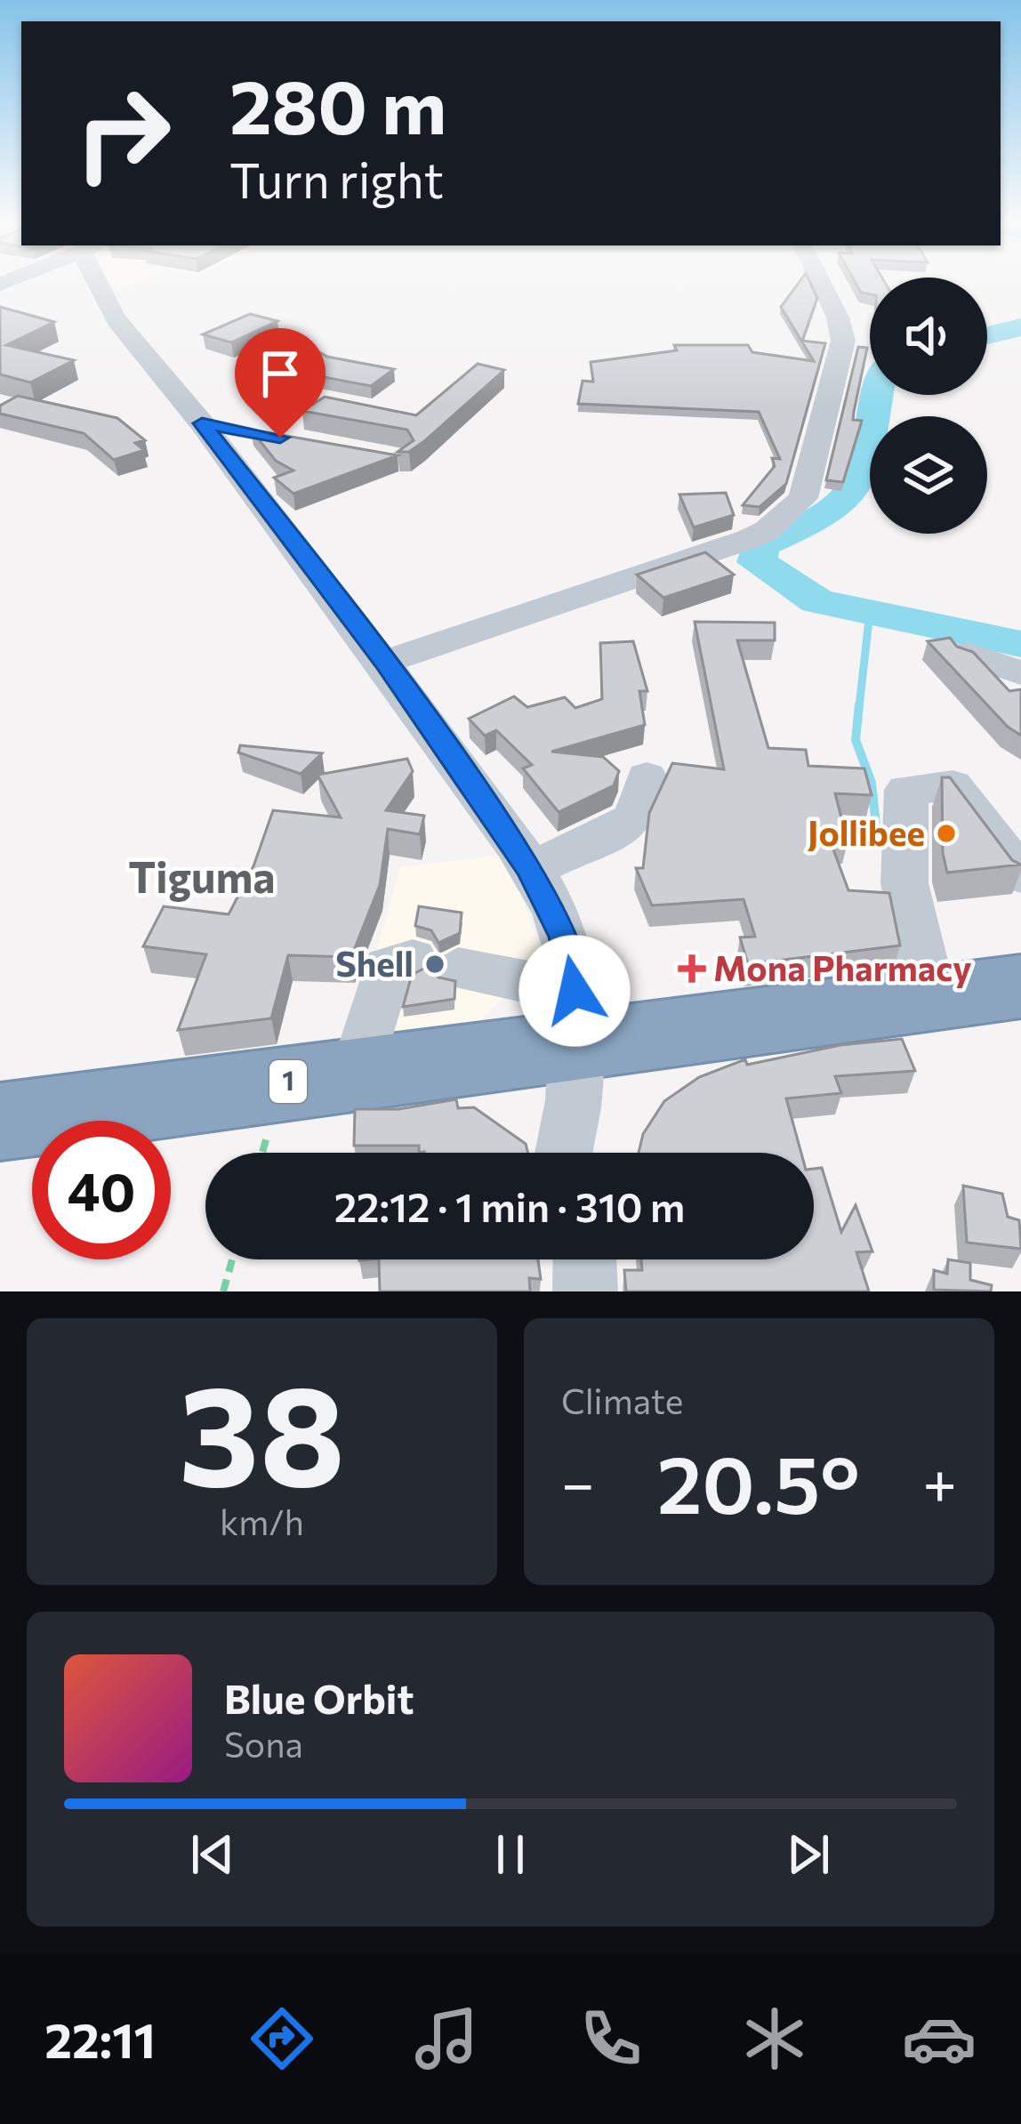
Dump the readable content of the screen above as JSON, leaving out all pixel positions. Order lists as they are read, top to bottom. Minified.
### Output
{"streets":{"highway":["1"]},"districts":["Tiguma"],"places":{"other":["Jollibee","Shell"],"health":["Mona Pharmacy"]},"page":{"turn":["280 m","Turn right"],"limit":"40","trip":"22:12 · 1 min · 310 m","tile":[["38","km/h"],"Climate"],"heat":["−","20.5°","+"],"song":["Blue Orbit","Sona"],"tabs":"22:11"}}
